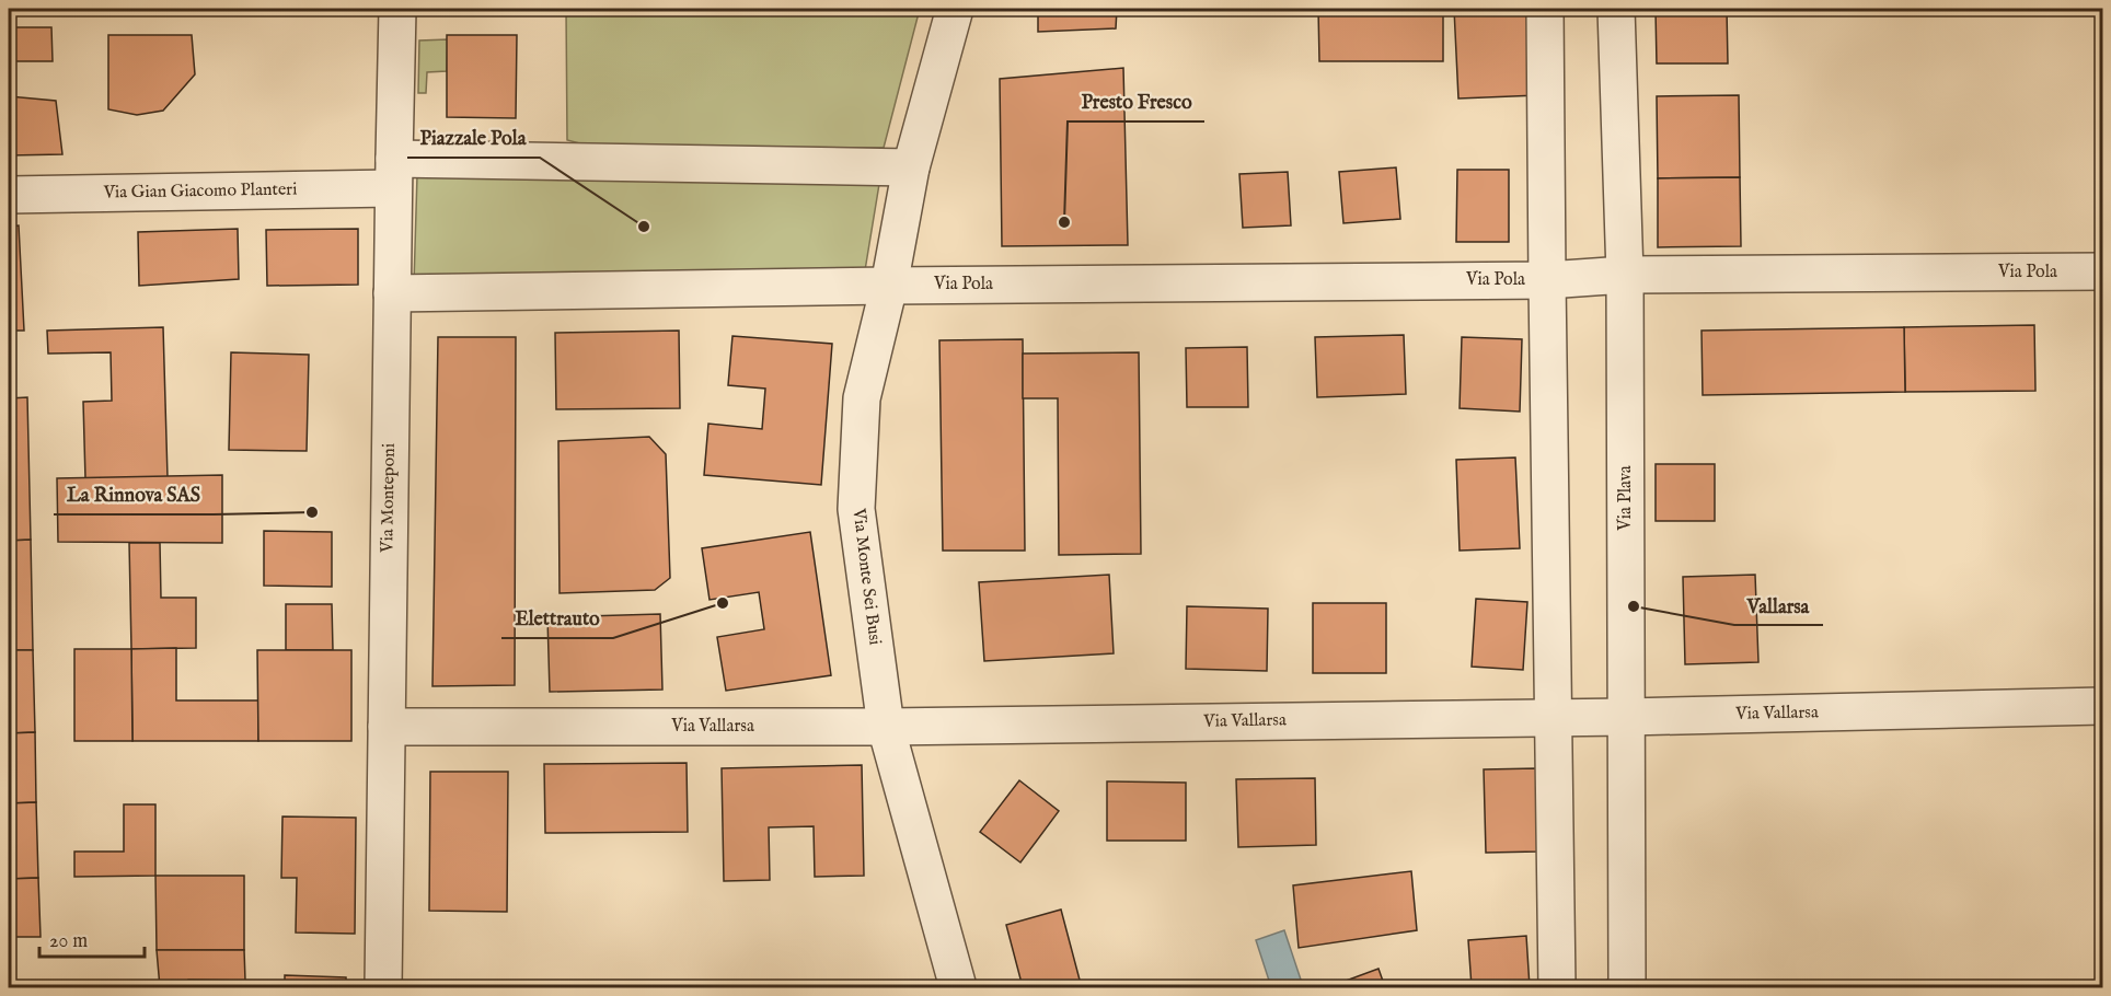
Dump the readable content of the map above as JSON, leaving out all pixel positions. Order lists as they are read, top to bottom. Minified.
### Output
{"streets":{"street":["Via Gian Giacomo Planteri","Via Pola","Via Monteponi","Via Plava","Via Monte Sei Busi","Via Vallarsa"]},"crossings":[["Via Gian Giacomo Planteri","Via Monteponi"],["Via Gian Giacomo Planteri","Via Monte Sei Busi"],["Via Pola","Via Monteponi"],["Via Pola","Via Plava"],["Via Pola","Via Monte Sei Busi"],["Via Monteponi","Via Vallarsa"],["Via Plava","Via Vallarsa"],["Via Monte Sei Busi","Via Vallarsa"]],"places":["Presto Fresco","Piazzale Pola","La Rinnova SAS","Elettrauto","Vallarsa"],"scale_bar":"20 m"}
